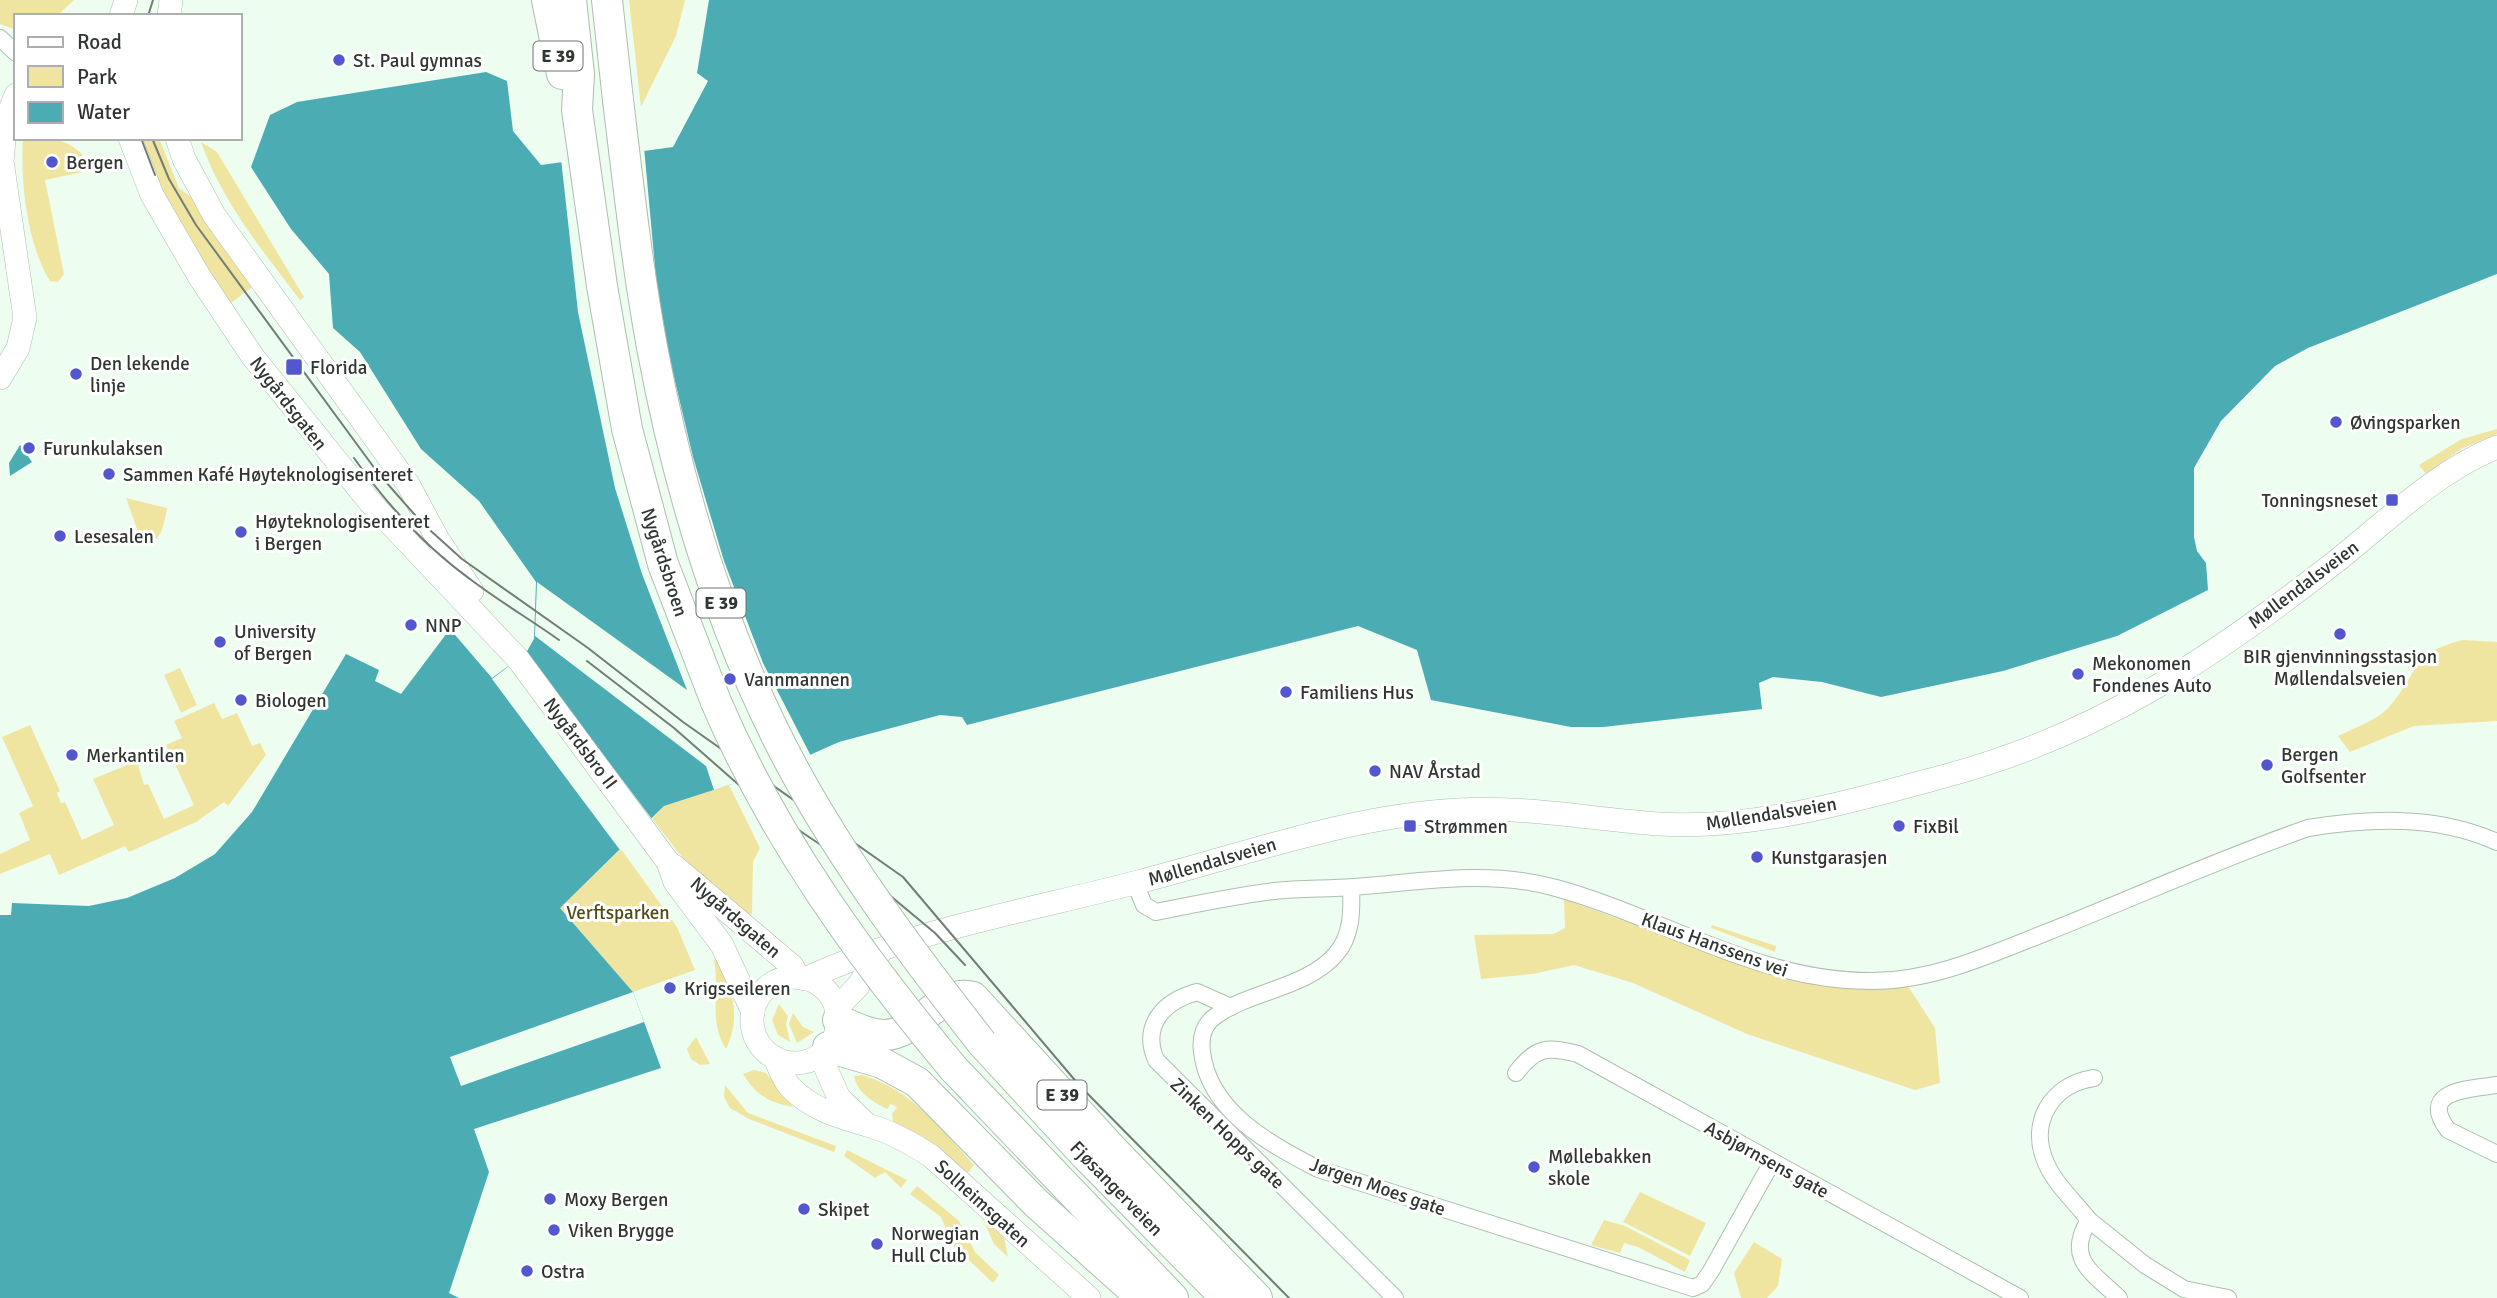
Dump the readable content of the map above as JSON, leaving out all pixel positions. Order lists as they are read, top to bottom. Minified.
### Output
{"streets":{"highway":["E 39","Nygårdsbroen","Fjøsangerveien"],"main road":["Nygårdsgaten","Møllendalsveien","Nygårdsbro II","Solheimsgaten"],"street":["Klaus Hanssens vei","Zinken Hopps gate","Asbjørnsens gate","Jørgen Moes gate"]},"crossings":[["E 39","Nygårdsgaten"],["E 39","Nygårdsbroen"],["E 39","Møllendalsveien"],["E 39","Solheimsgaten"],["Nygårdsgaten","Møllendalsveien"],["Nygårdsgaten","Nygårdsbro II"],["Nygårdsgaten","Solheimsgaten"],["Nygårdsbroen","Fjøsangerveien"],["Møllendalsveien","Klaus Hanssens vei"],["Møllendalsveien","Solheimsgaten"],["Klaus Hanssens vei","Jørgen Moes gate"],["Zinken Hopps gate","Jørgen Moes gate"],["Asbjørnsens gate","Jørgen Moes gate"]],"parks":["Verftsparken"],"places":{"other":["St. Paul gymnas","Bergen","Den lekende linje","Øvingsparken","Furunkulaksen","Sammen Kafé Høyteknologisenteret","Høyteknologisenteret i Bergen","Lesesalen","NNP","BIR gjenvinningsstasjon Møllendalsveien","University of Bergen","Mekonomen Fondenes Auto","Vannmannen","Familiens Hus","Biologen","Merkantilen","Bergen Golfsenter","NAV Årstad","FixBil","Kunstgarasjen","Krigsseileren","Møllebakken skole","Moxy Bergen","Skipet","Viken Brygge","Norwegian Hull Club","Ostra"],"transit":["Florida","Tonningsneset","Strømmen"]},"legend":["Road","Park","Water"]}
